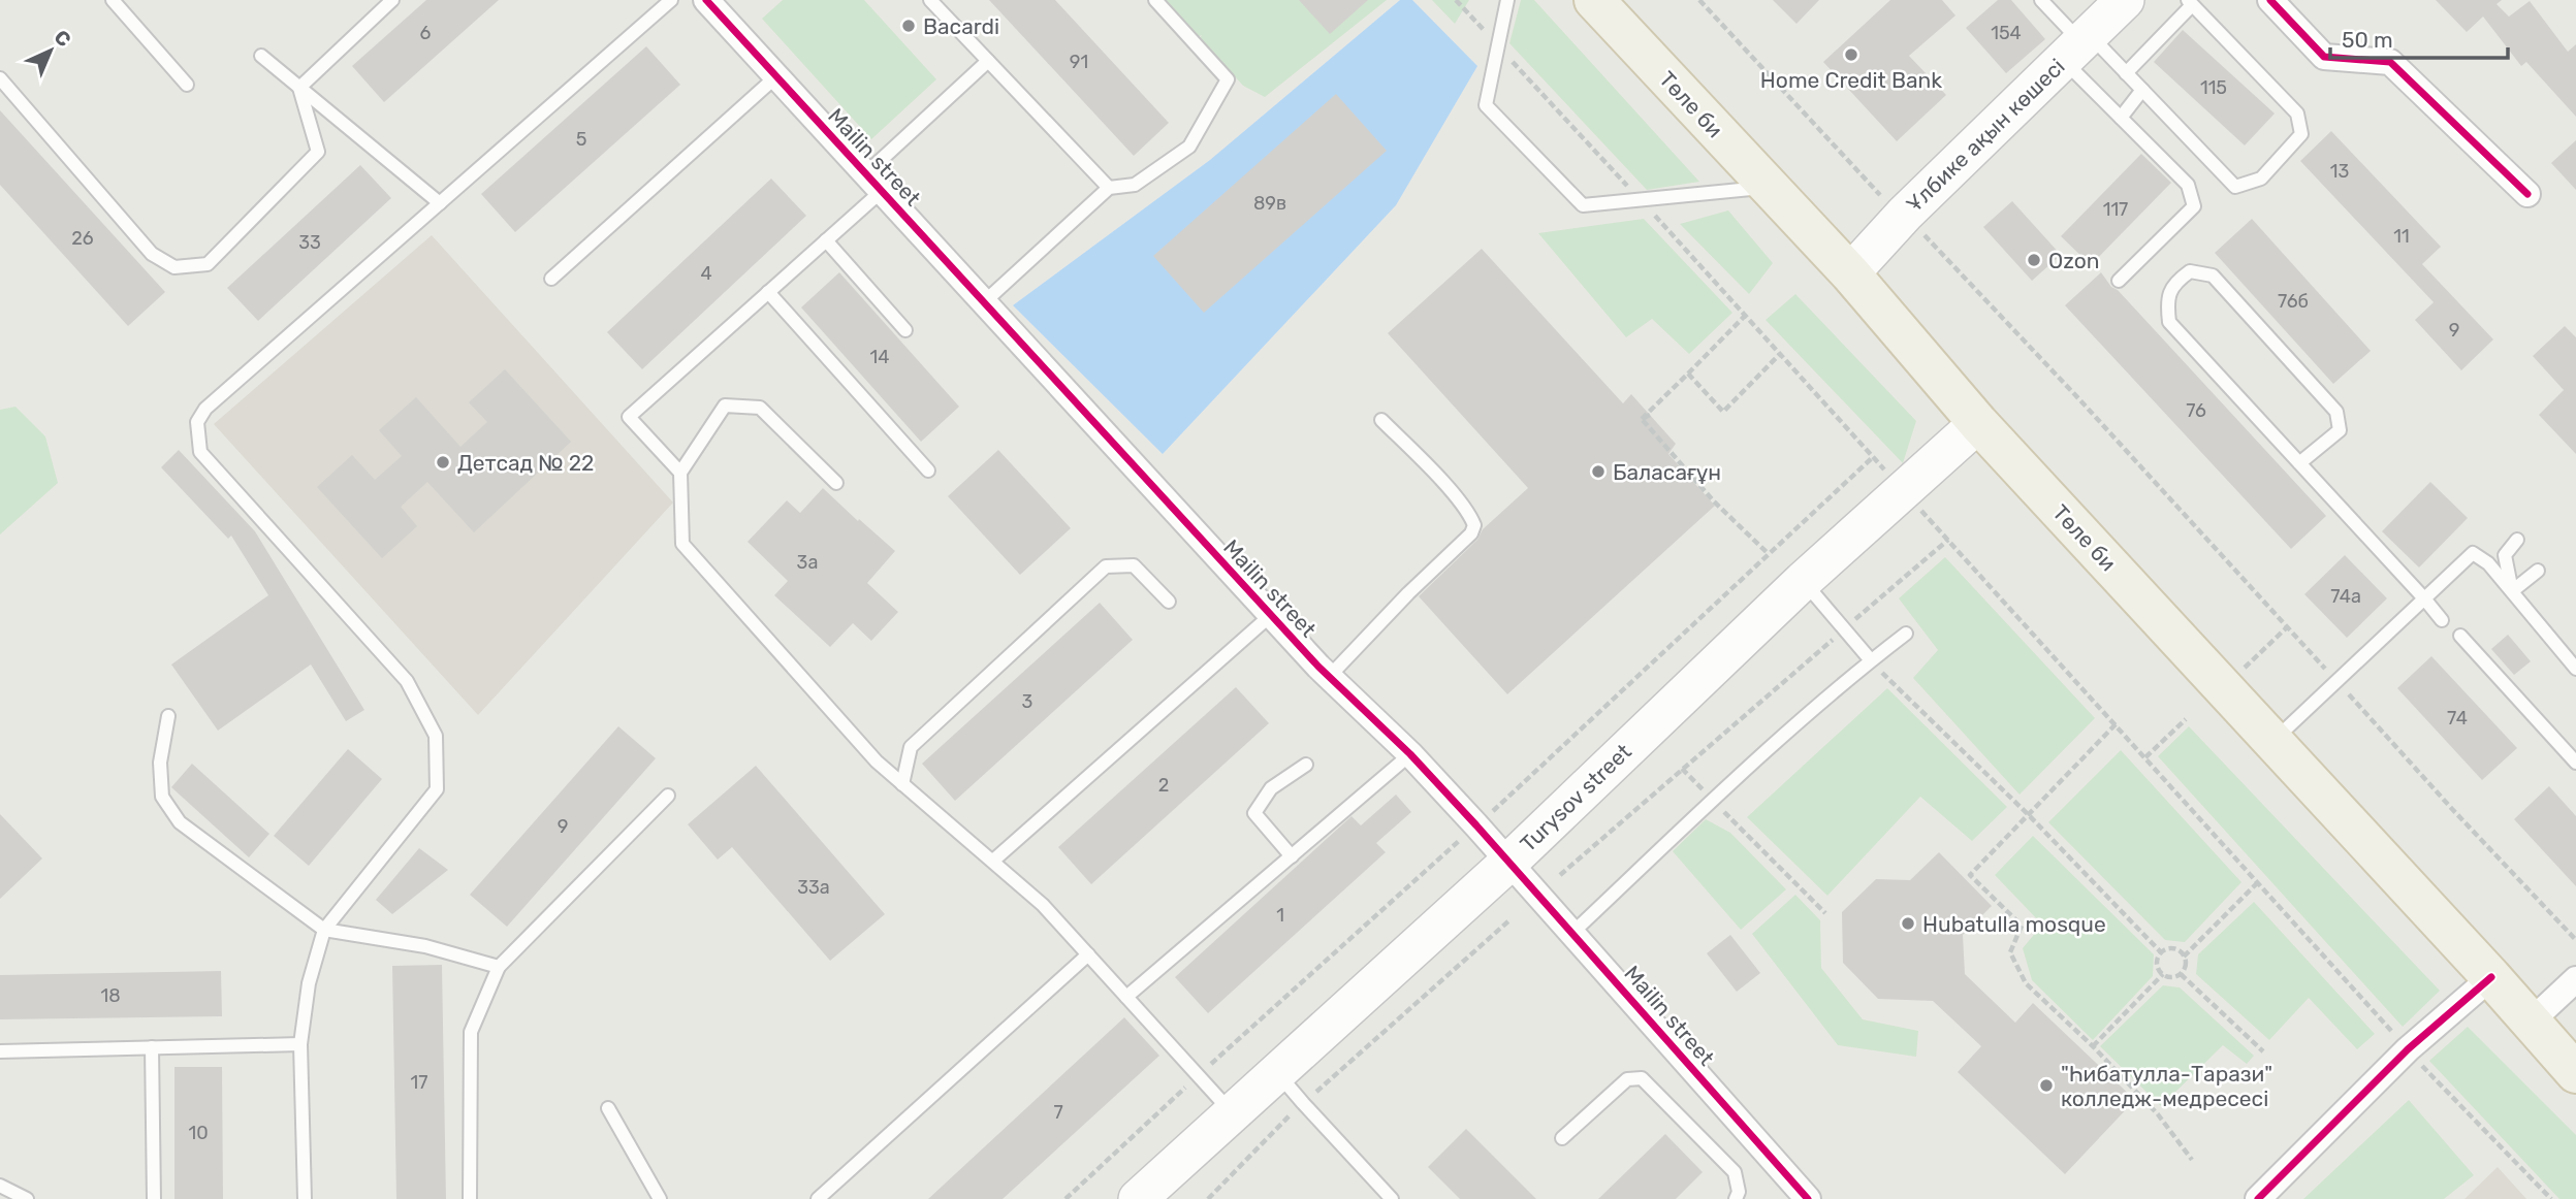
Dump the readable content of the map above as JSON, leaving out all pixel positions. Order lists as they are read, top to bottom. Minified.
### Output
{"streets":{"main road":["Төле би","Ұлбике ақын көшесі","Turysov street"],"street":["Mailin street"]},"crossings":[["Төле би","Ұлбике ақын көшесі"],["Төле би","Turysov street"],["Mailin street","Turysov street"]],"places":["Bacardi","Home Credit Bank","Ozon","Детсад № 22","Баласағұн","Hubatulla mosque","\"Һибатулла-Тарази\" колледж-медресесі"],"house_numbers":["6","154","91","115","5","13","89в","117","11","26","33","4","76б","9","14","76","3а","74а","3","74","2","9","33а","1","18","17","7","10"],"scale_bar":"50 m","north":"top right"}
